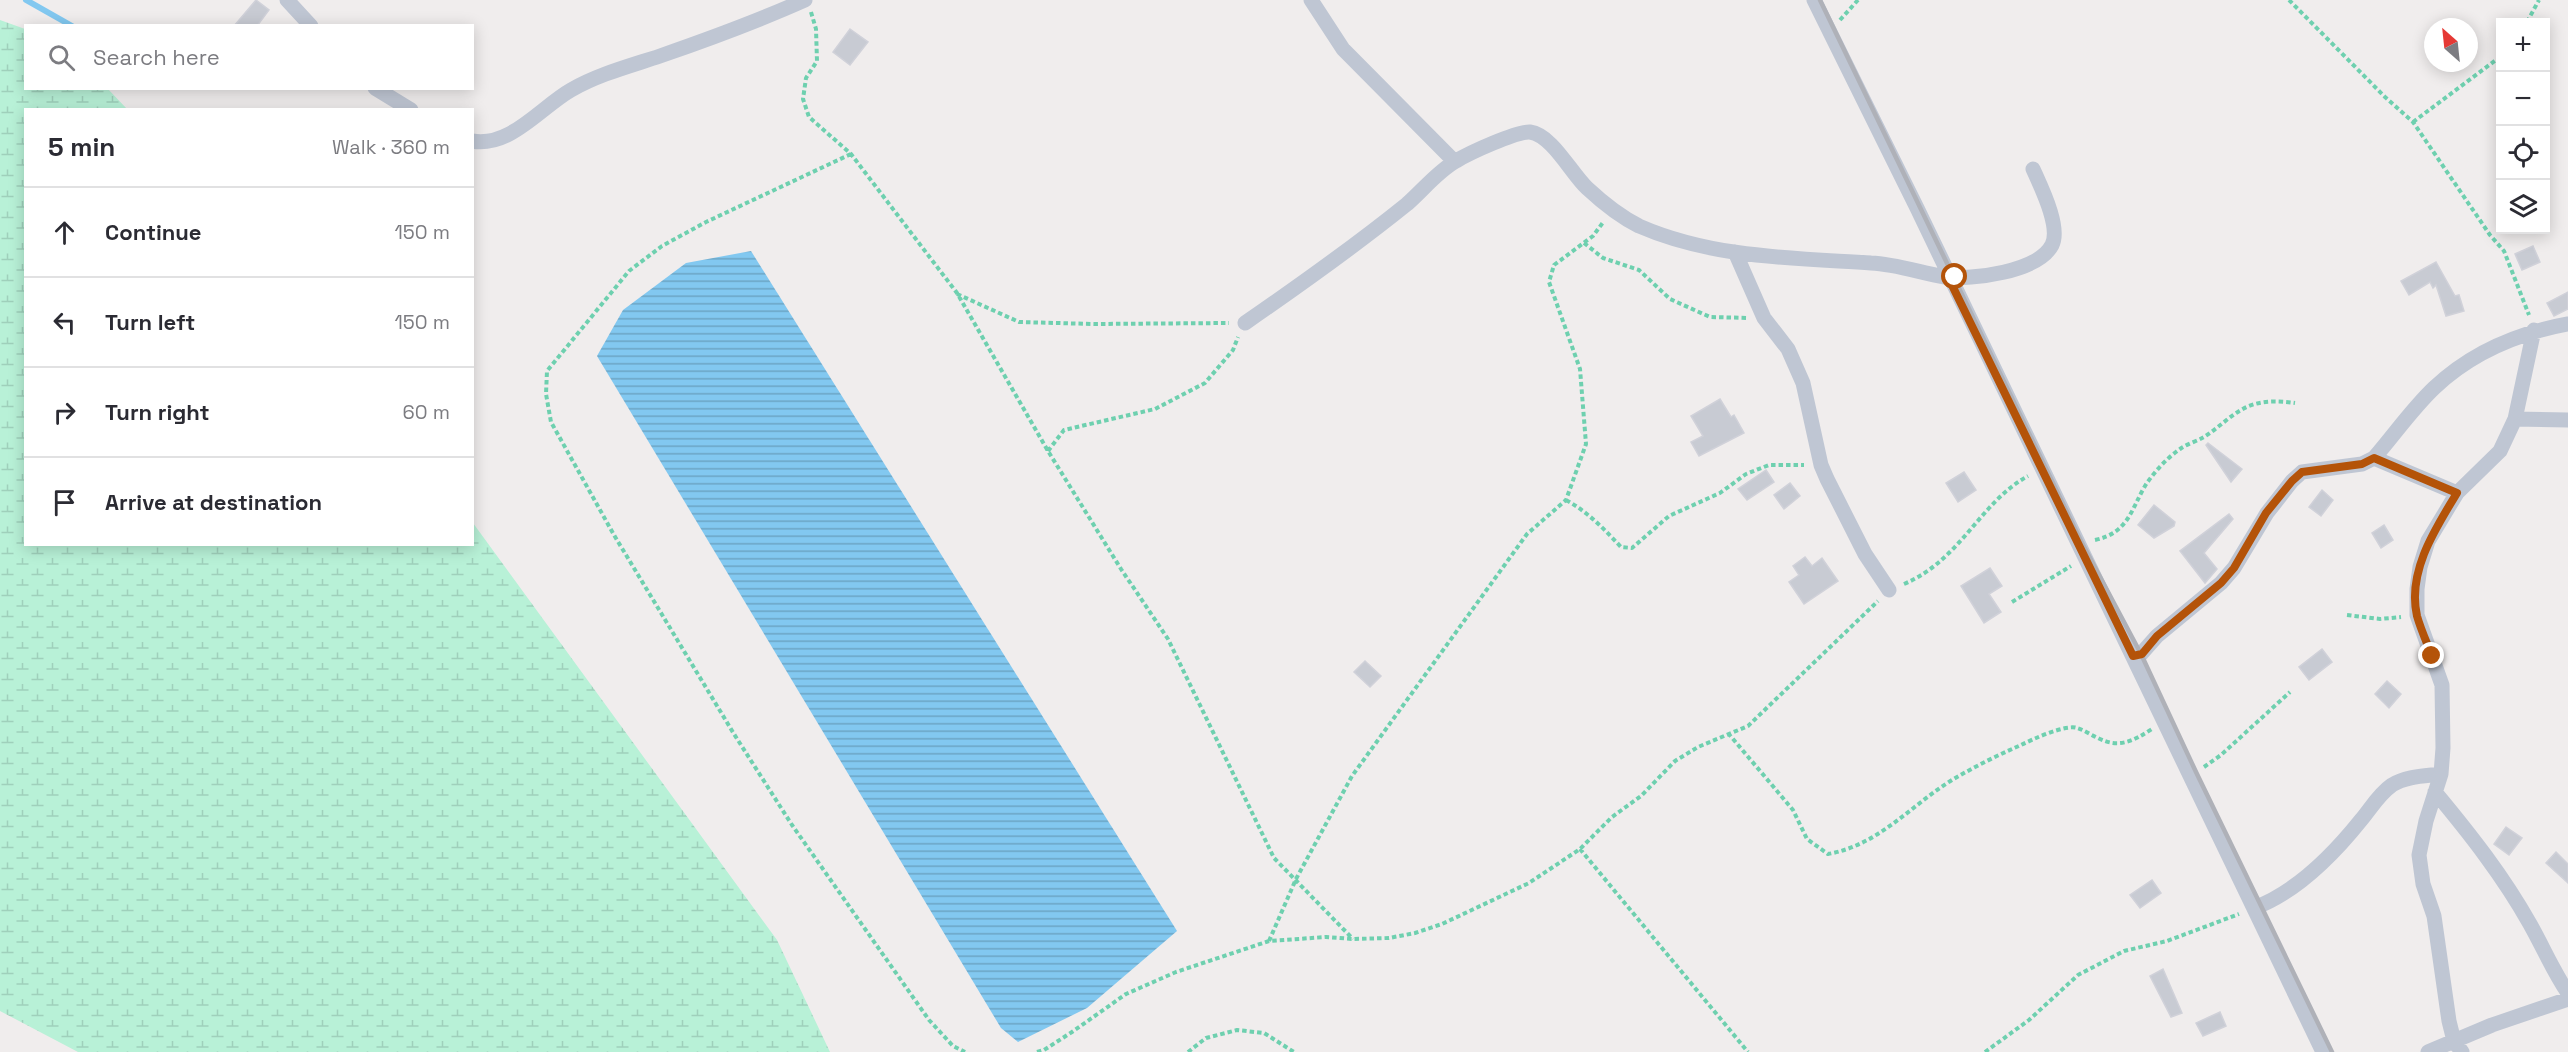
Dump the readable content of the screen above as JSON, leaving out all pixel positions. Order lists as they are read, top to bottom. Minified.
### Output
{"north":"top left","page":{"map_buttons":["+","−"],"search":"Search here","heading":["5 min","Walk · 360 m"],"list":[["Continue","150 m"],["Turn left","150 m"],["Turn right","60 m"],"Arrive at destination"]}}
